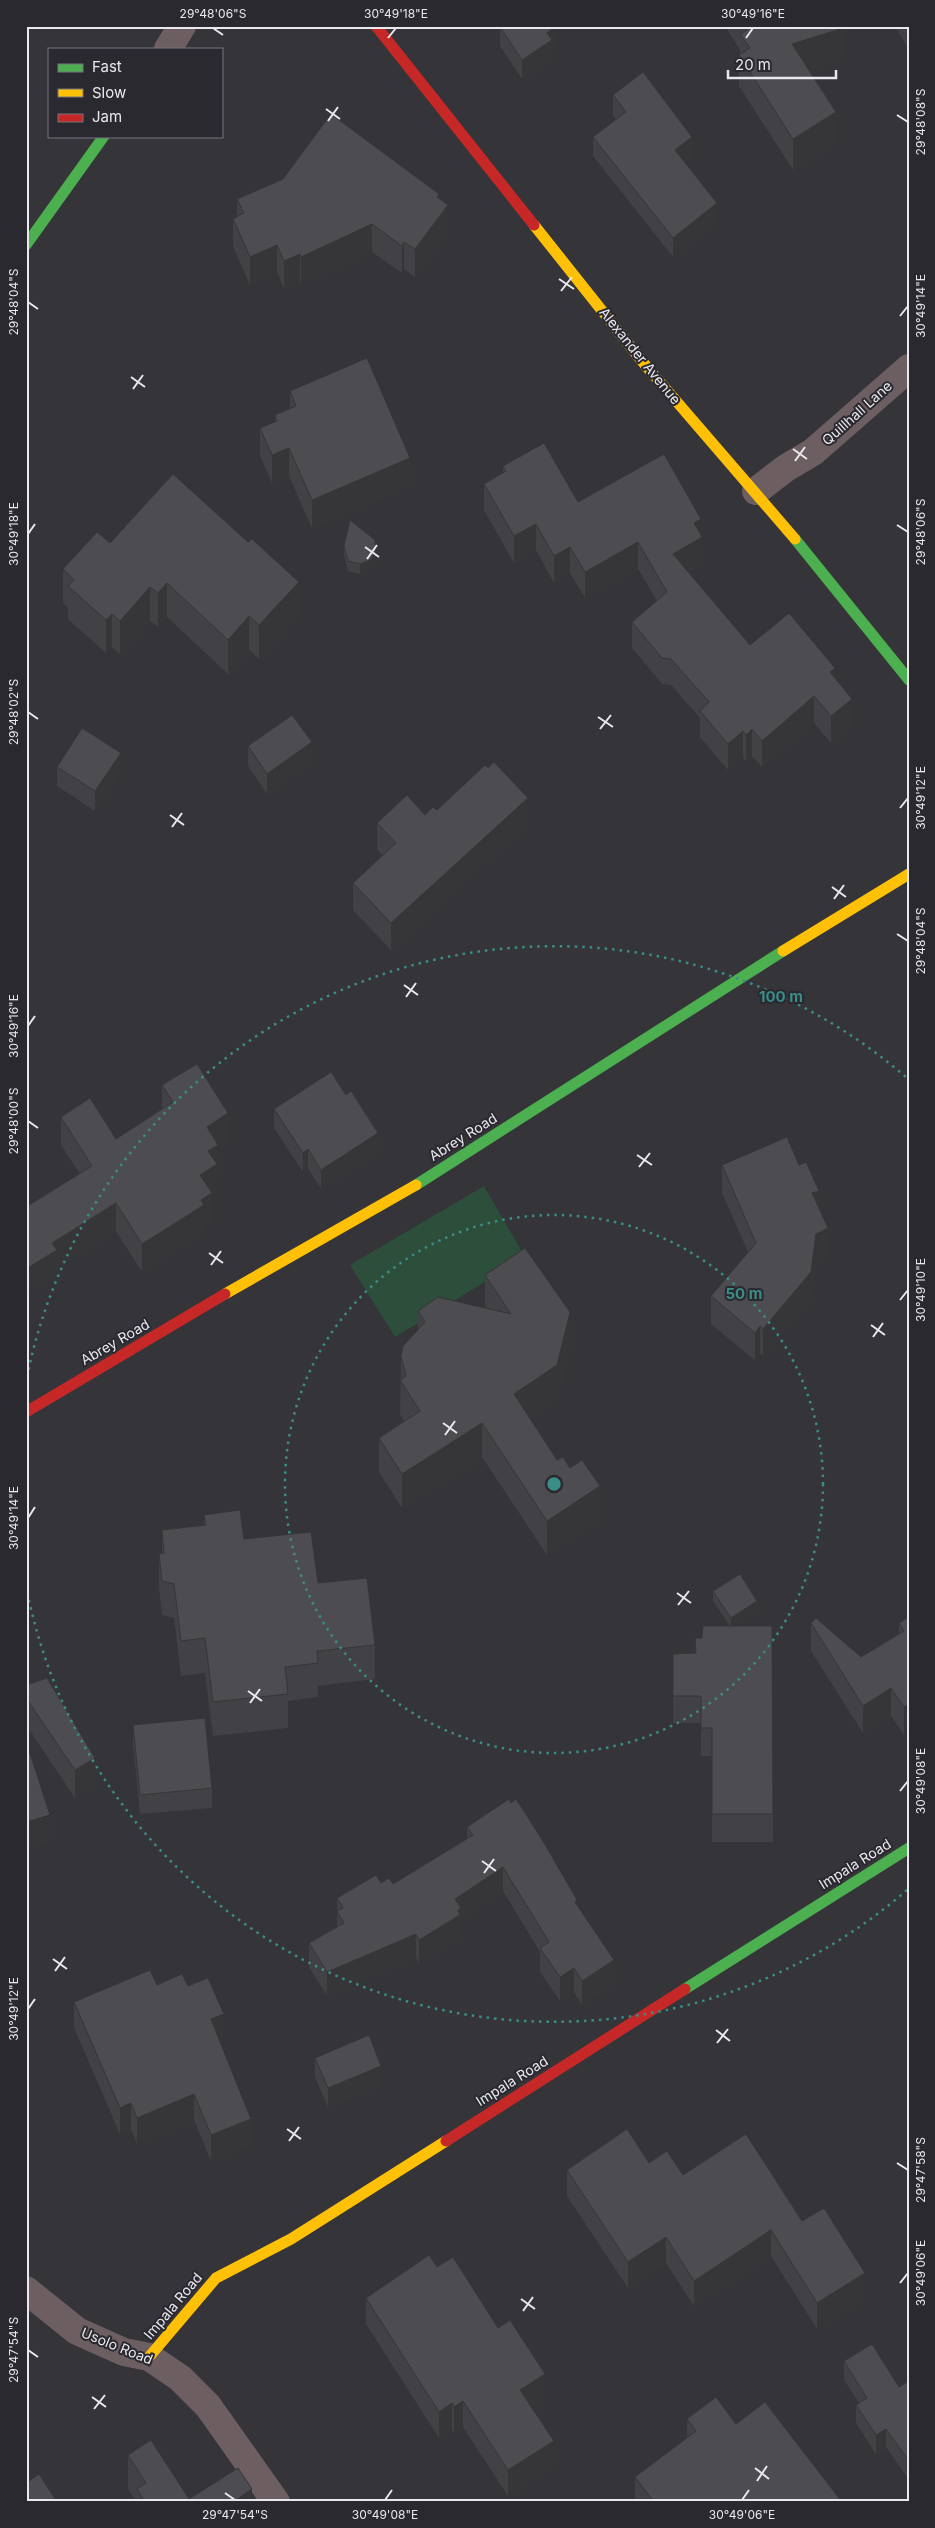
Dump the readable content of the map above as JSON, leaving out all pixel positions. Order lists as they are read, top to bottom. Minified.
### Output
{"streets":{"street":["Alexander Avenue","Quillhall Lane","Abrey Road","Impala Road","Usolo Road"]},"crossings":[["Alexander Avenue","Quillhall Lane"],["Impala Road","Usolo Road"]],"legend":["Fast","Slow","Jam"],"scale_bar":"20 m","coordinates":["29°48'06\"S","30°49'18\"E","30°49'16\"E","29°48'08\"S","29°48'04\"S","30°49'14\"E","29°48'02\"S","30°49'12\"E","29°48'00\"S","30°49'10\"E","30°49'08\"E","29°47'58\"S","30°49'06\"E","29°47'54\"S"],"rings":["100 m","50 m"]}
